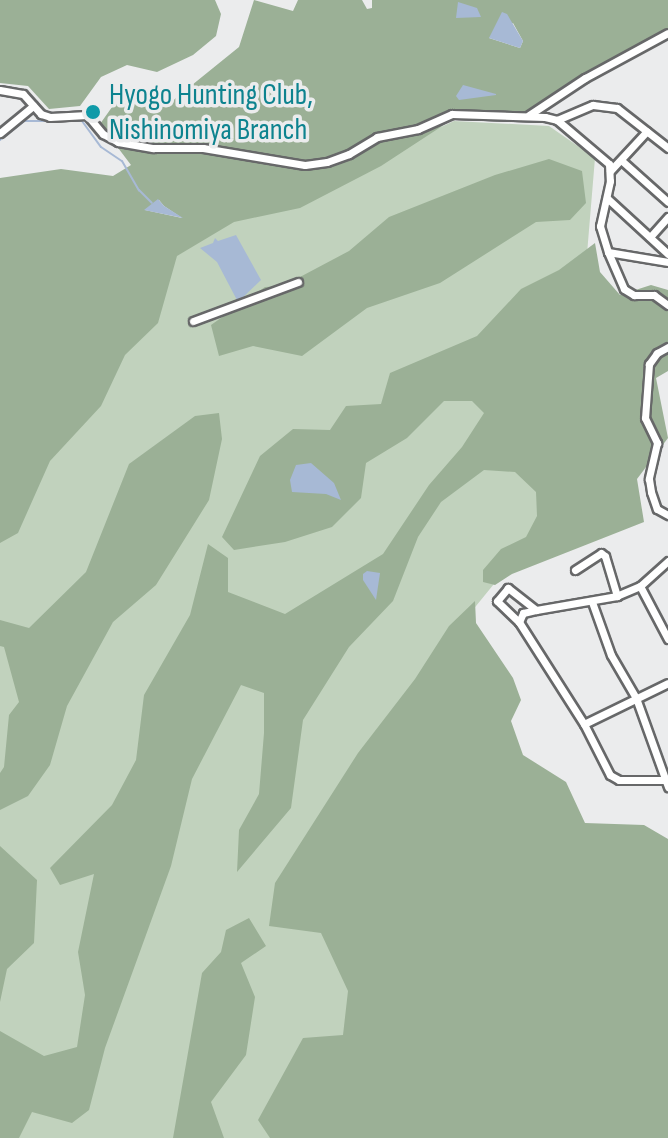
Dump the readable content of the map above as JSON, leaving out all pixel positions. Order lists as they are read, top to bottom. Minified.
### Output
{"places":["Hyogo Hunting Club, Nishinomiya Branch"]}
